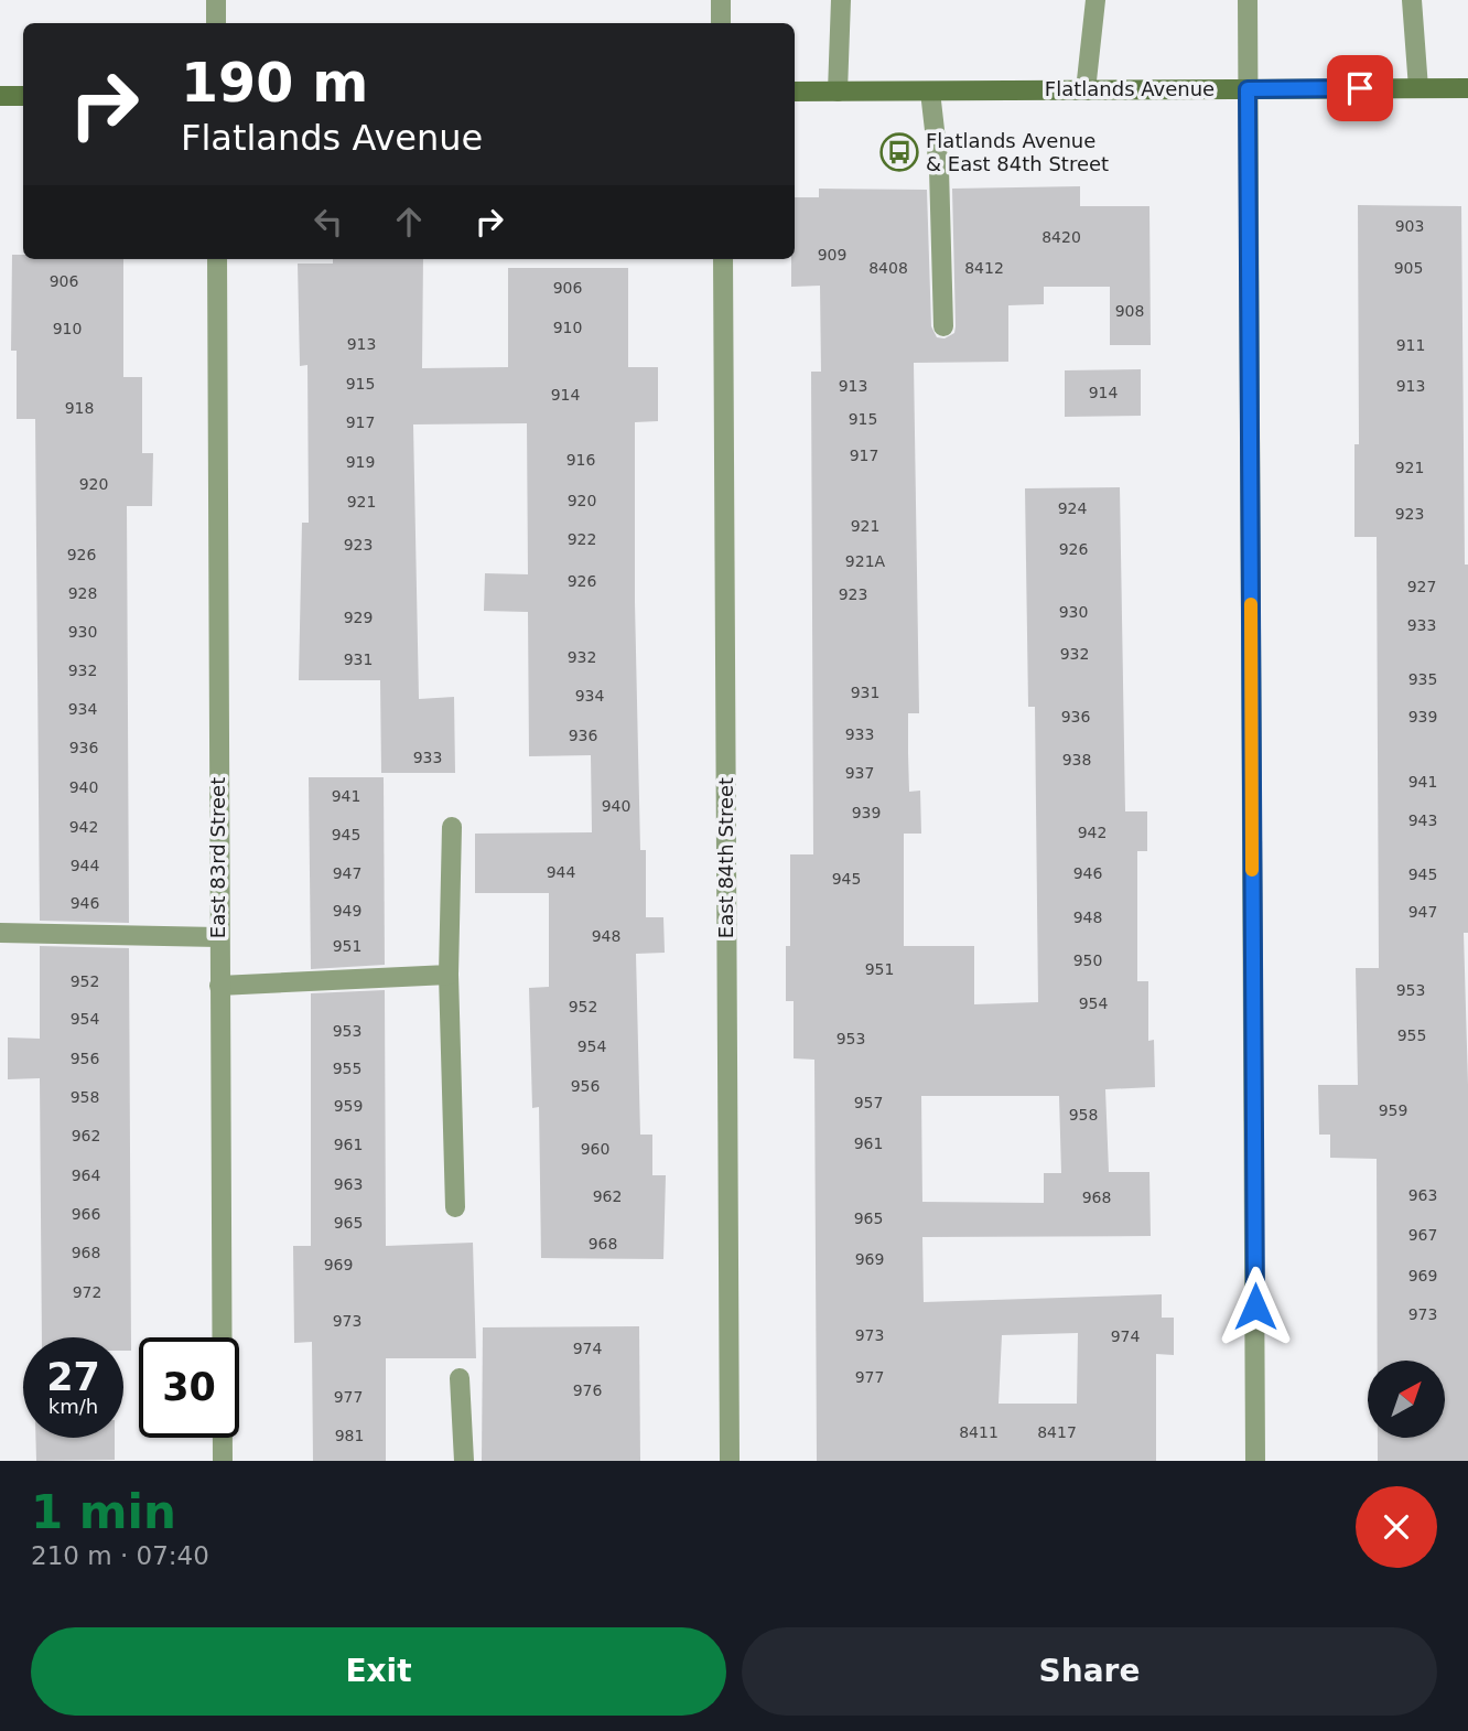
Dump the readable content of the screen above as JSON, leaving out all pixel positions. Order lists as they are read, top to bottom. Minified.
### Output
{"streets":{"main road":["Flatlands Avenue"],"street":["East 83rd Street","East 84th Street"]},"places":{"bus stop":["Flatlands Avenue & East 84th Street"]},"house_numbers":["903","8420","909","8408","8412","905","906","906","908","910","910","913","911","915","913","913","914","914","918","915","917","917","916","919","921","920","920","921","924","923","921","922","923","926","926","921A","926","927","928","923","930","929","933","930","932","932","931","932","935","931","934","934","936","939","933","936","936","933","938","937","941","940","941","940","939","943","942","942","945","944","944","947","946","945","945","946","949","947","948","948","951","950","951","952","953","954","952","954","953","955","953","954","956","955","956","958","957","959","959","958","962","961","961","960","964","963","963","962","968","966","965","965","967","968","968","969","969","969","972","973","973","973","974","974","977","976","977","8411","8417","981"],"north":"top right","page":{"turn":["190 m","Flatlands Avenue"],"speed":"27 km/h","limit":"30","heading":["1 min","210 m · 07:40"],"buttons":["Exit","Share"]}}
